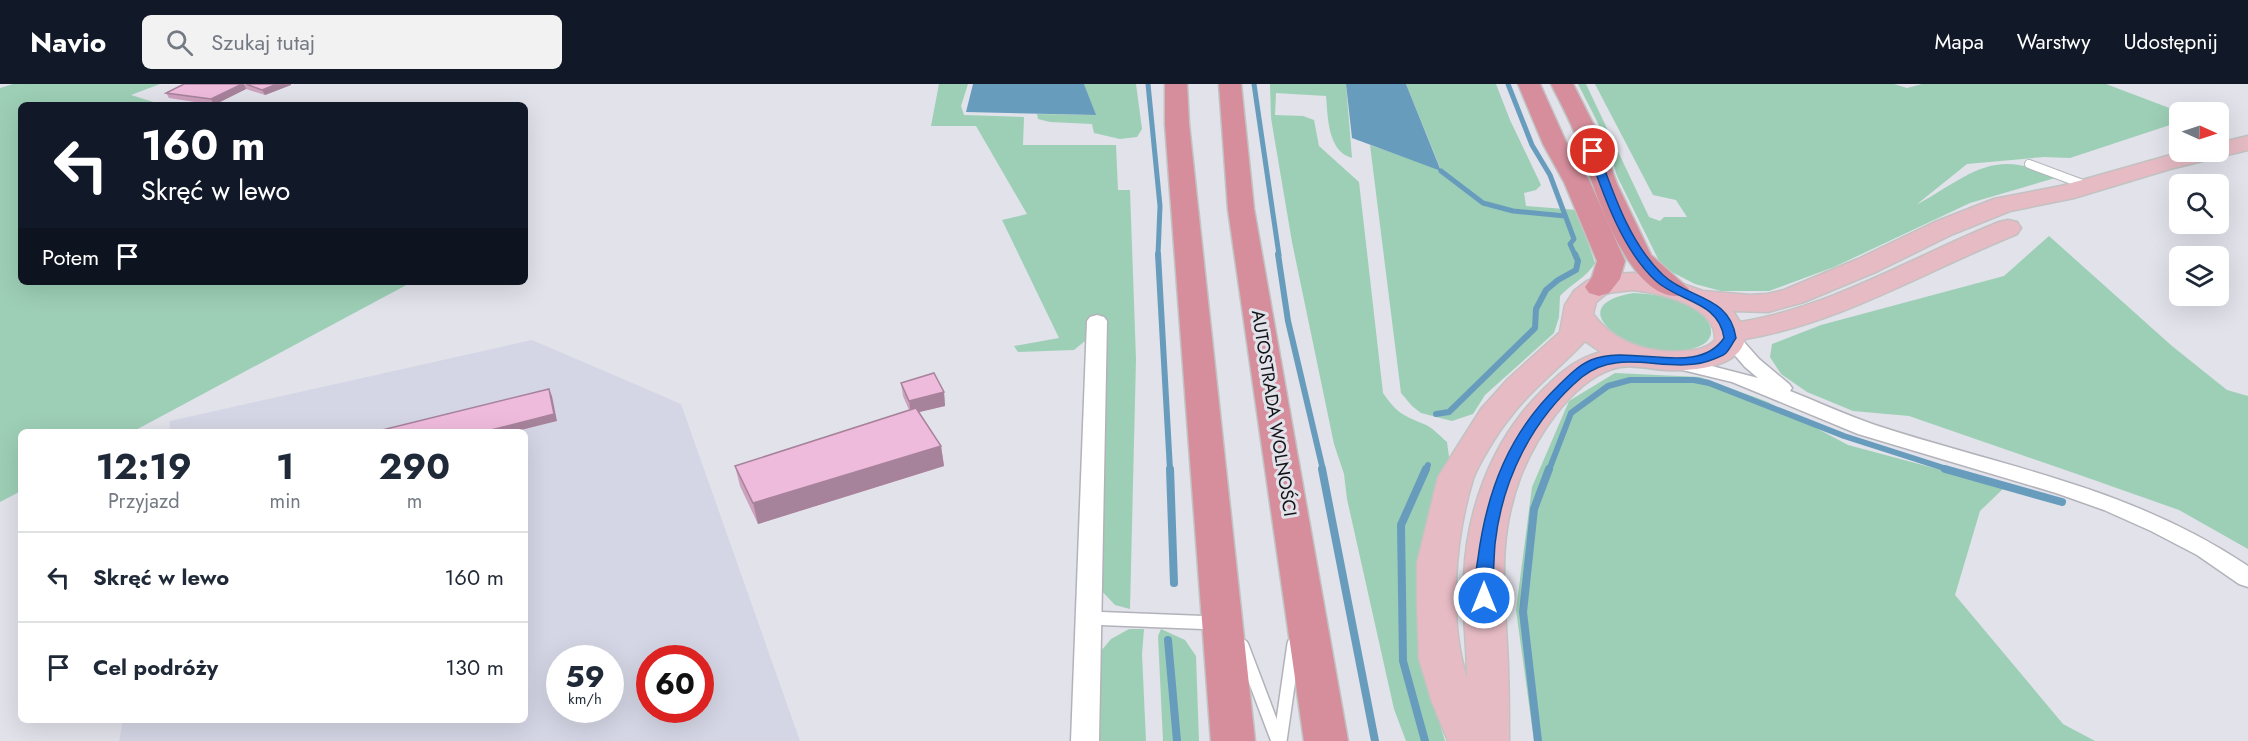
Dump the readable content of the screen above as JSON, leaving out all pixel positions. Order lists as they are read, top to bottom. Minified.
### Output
{"streets":{"highway":["AUTOSTRADA WOLNOŚCI"]},"north":"right","page":{"header":"Navio","search":"Szukaj tutaj","nav":["Mapa","Warstwy","Udostępnij"],"turn":["160 m","Skręć w lewo"],"then":"Potem","eta":["12:19","Przyjazd","1","min","290","m"],"list":[{"name":"Skręć w lewo","value":"160 m"},{"name":"Cel podróży","value":"130 m"}],"speed":"59 km/h","limit":"60"}}
